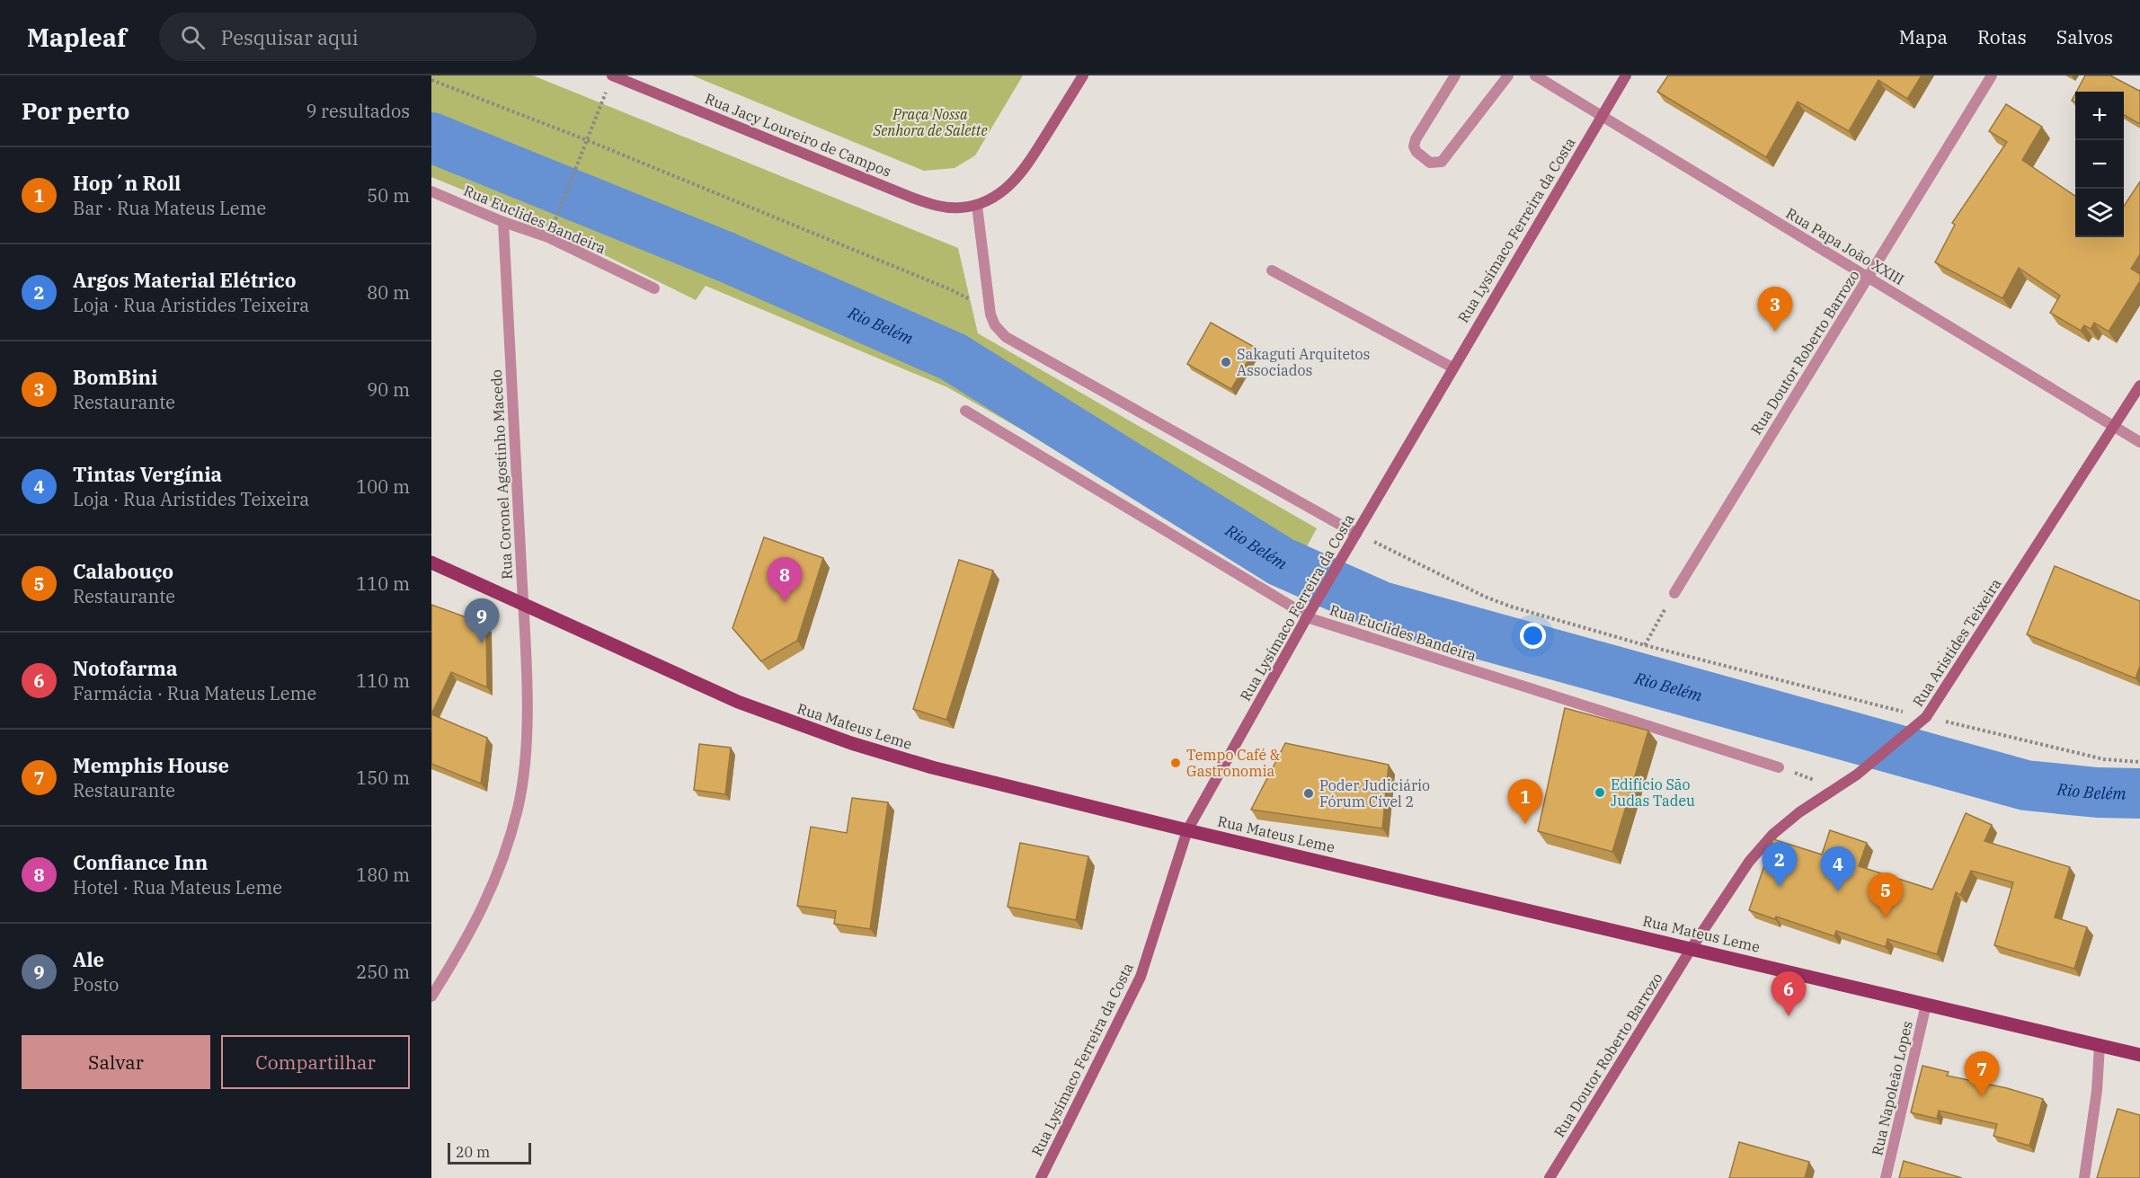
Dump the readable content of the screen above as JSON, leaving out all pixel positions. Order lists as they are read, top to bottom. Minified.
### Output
{"streets":{"main road":["Rua Jacy Loureiro de Campos","Rua Lysímaco Ferreira da Costa","Rua Doutor Roberto Barrozo","Rua Aristides Teixeira","Rua Mateus Leme"],"street":["Rua Euclides Bandeira","Rua Papa João XXIII","Rua Coronel Agostinho Macedo","Rua Napoleão Lopes"]},"crossings":[["Rua Euclides Bandeira","Rua Lysímaco Ferreira da Costa"],["Rua Euclides Bandeira","Rua Coronel Agostinho Macedo"],["Rua Lysímaco Ferreira da Costa","Rua Papa João XXIII"],["Rua Lysímaco Ferreira da Costa","Rua Mateus Leme"],["Rua Papa João XXIII","Rua Doutor Roberto Barrozo"],["Rua Papa João XXIII","Rua Aristides Teixeira"],["Rua Doutor Roberto Barrozo","Rua Aristides Teixeira"],["Rua Doutor Roberto Barrozo","Rua Mateus Leme"],["Rua Coronel Agostinho Macedo","Rua Mateus Leme"],["Rua Aristides Teixeira","Rua Mateus Leme"],["Rua Mateus Leme","Rua Napoleão Lopes"]],"water":["Rio Belém"],"parks":["Praça Nossa Senhora de Salette"],"places":["Sakaguti Arquitetos Associados","Tempo Café & Gastronomia","Edifício São Judas Tadeu","Poder Judiciário Fórum Cível 2"],"scale_bar":"20 m","page":{"header":"Mapleaf","search":"Pesquisar aqui","nav":["Mapa","Rotas","Salvos"],"heading":["Por perto","9 resultados"],"map_buttons":["+","−"],"list":[{"mark":"1","name":"Hop´n Roll","note":"Bar · Rua Mateus Leme","value":"50 m"},{"mark":"2","name":"Argos Material Elétrico","note":"Loja · Rua Aristides Teixeira","value":"80 m"},{"mark":"3","name":"BomBini","note":"Restaurante","value":"90 m"},{"mark":"4","name":"Tintas Vergínia","note":"Loja · Rua Aristides Teixeira","value":"100 m"},{"mark":"5","name":"Calabouço","note":"Restaurante","value":"110 m"},{"mark":"6","name":"Notofarma","note":"Farmácia · Rua Mateus Leme","value":"110 m"},{"mark":"7","name":"Memphis House","note":"Restaurante","value":"150 m"},{"mark":"8","name":"Confiance Inn","note":"Hotel · Rua Mateus Leme","value":"180 m"},{"mark":"9","name":"Ale","note":"Posto","value":"250 m"}],"pins":["3","8","9","1","2","4","5","6","7"],"buttons":["Salvar","Compartilhar"],"scale":"20 m"}}
